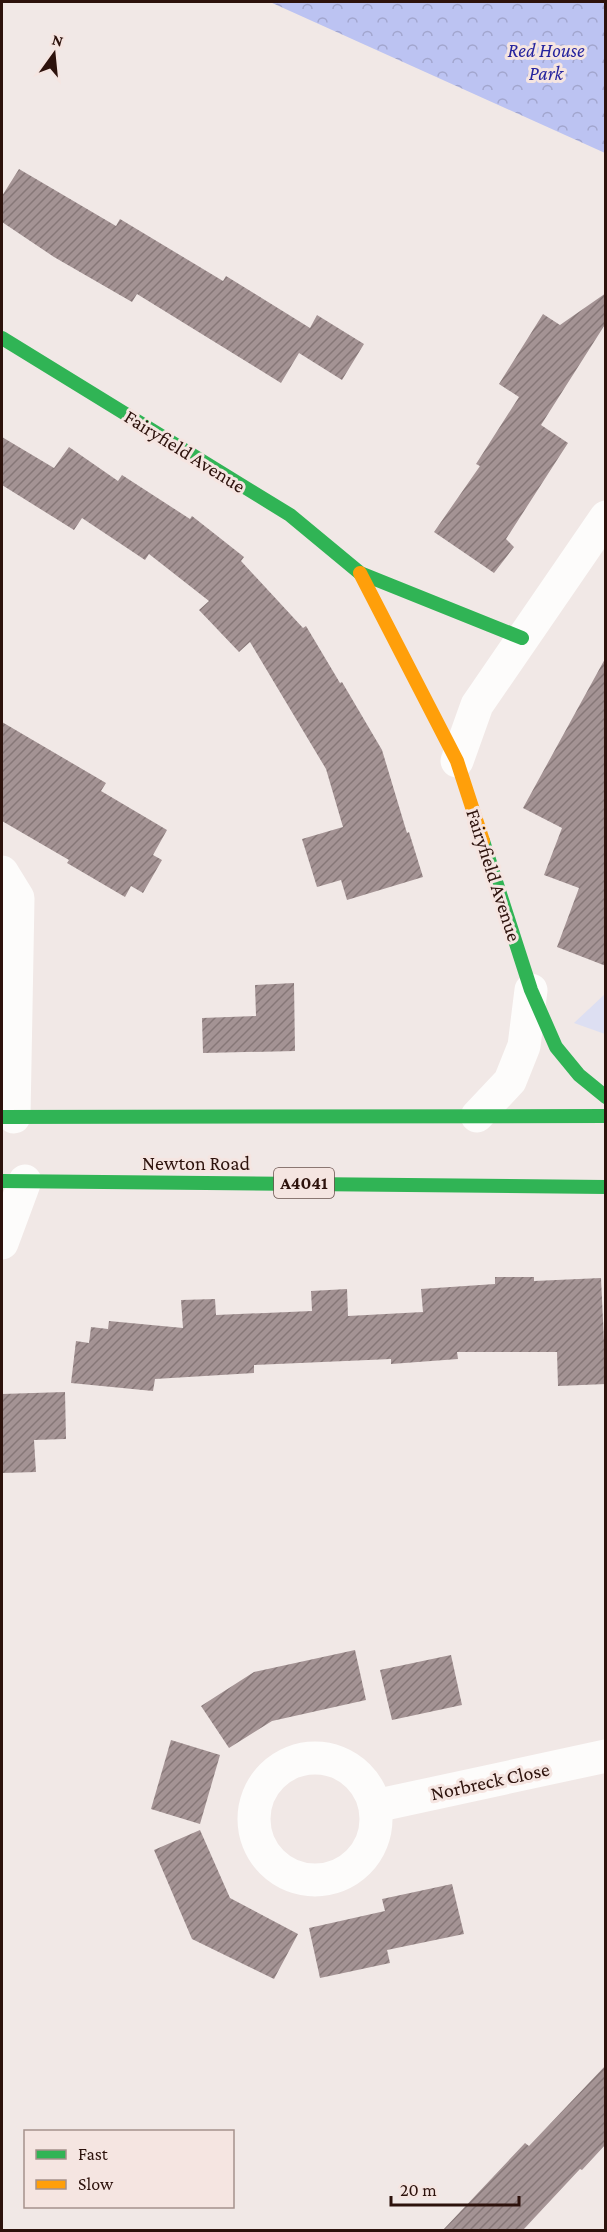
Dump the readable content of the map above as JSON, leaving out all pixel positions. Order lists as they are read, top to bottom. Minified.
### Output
{"streets":{"main road":["Fairyfield Avenue","Newton Road","A4041"],"street":["Norbreck Close"]},"parks":["Red House Park"],"legend":["Fast","Slow"],"scale_bar":"20 m","north":"top"}
